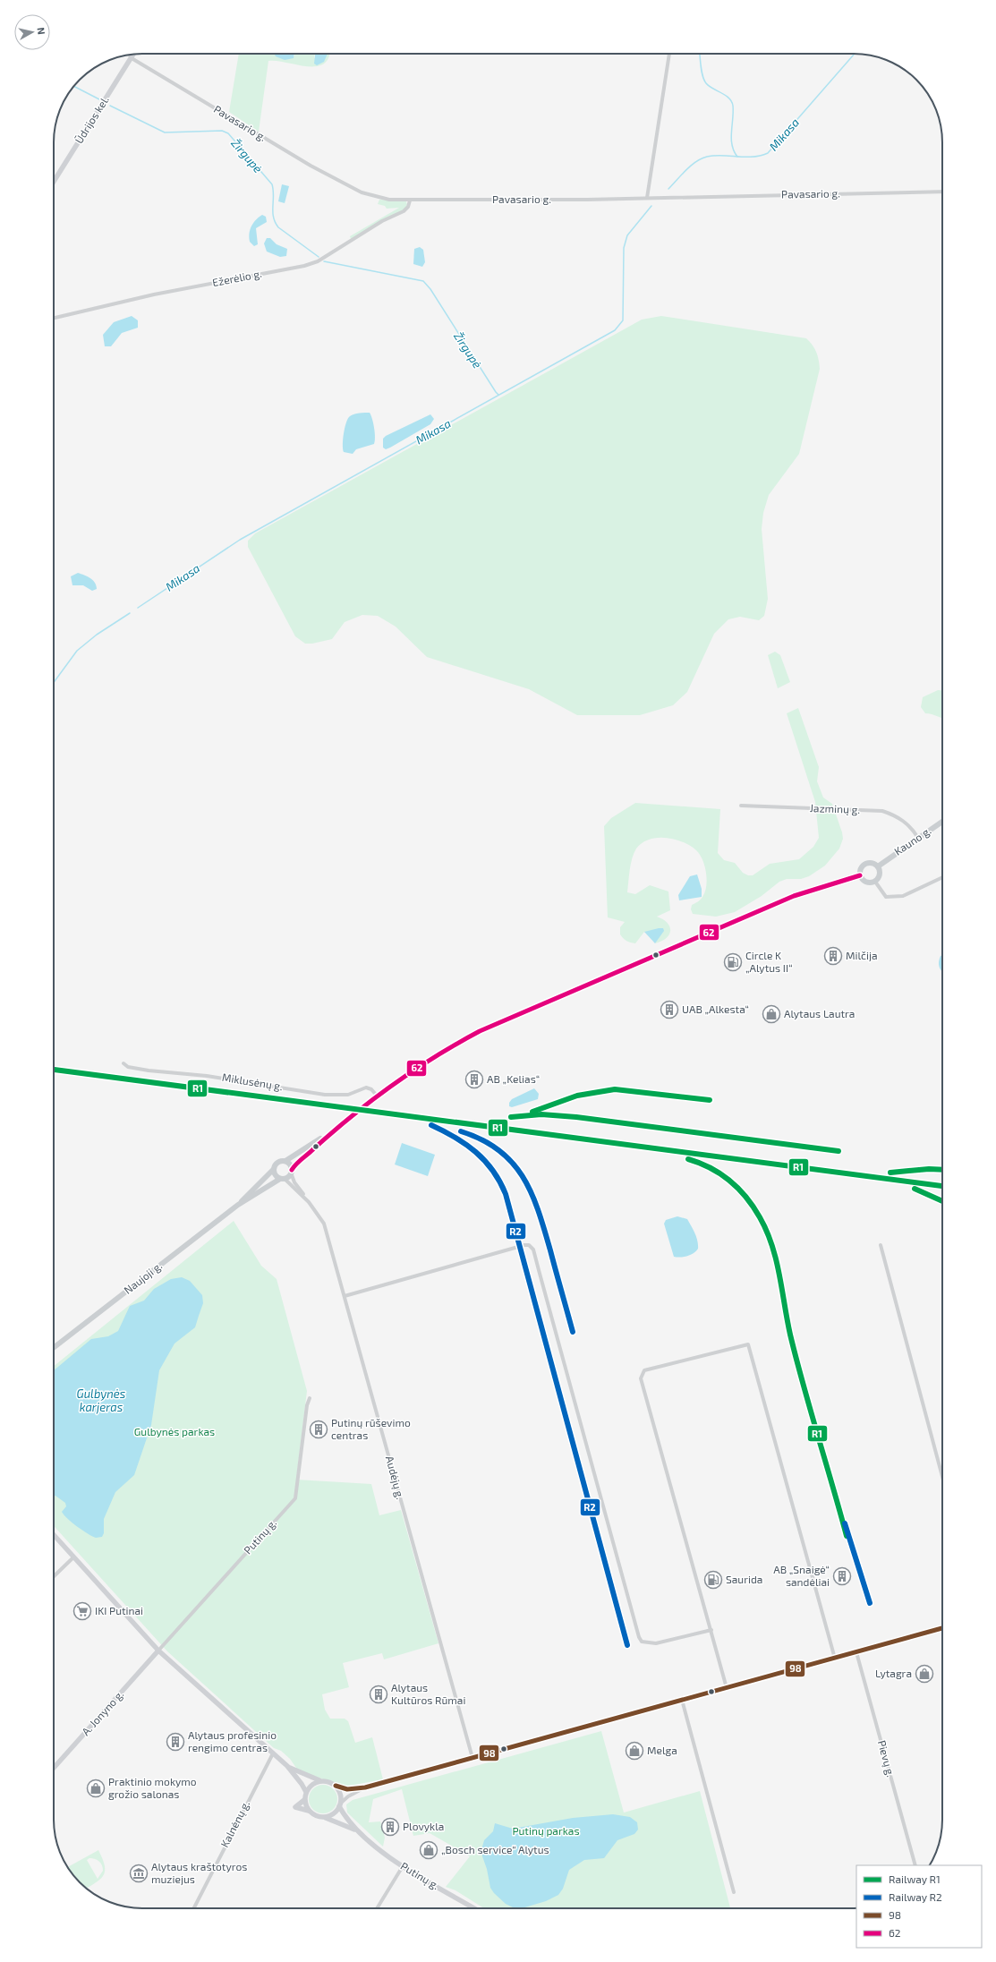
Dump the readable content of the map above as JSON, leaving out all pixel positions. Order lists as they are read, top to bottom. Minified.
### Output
{"streets":{"main road":["Ūdrijos kel.","Kauno g.","Naujoji g.","Putinų g.","A. Jonyno g."],"street":["Pavasario g.","Ežerėlio g.","Jazminų g.","Miklusėnų g.","Audėjų g.","Pievų g.","Kalnėnų g."]},"crossings":[["Ūdrijos kel.","Pavasario g."],["Pavasario g.","Ežerėlio g."],["Jazminų g.","Kauno g."],["Naujoji g.","Audėjų g."],["Putinų g.","A. Jonyno g."]],"water":["Mikasa","Žirgupė","Gulbynės karjeras"],"parks":["Gulbynės parkas","Putinų parkas"],"places":{"building":["Milčija","UAB „Alkesta“","AB „Kelias“","Putinų rūševimo centras","AB „Snaigė“ sandėliai","Alytaus Kultūros Rūmai","Alytaus profesinio rengimo centras","Plovykla"],"fuel station":["Circle K „Alytus II“","Saurida"],"shop":["Alytaus Lautra","Lytagra","Melga","Praktinio mokymo grožio salonas","„Bosch service“ Alytus"],"supermarket":["IKI Putinai"],"museum":["Alytaus kraštotyros muziejus"]},"lines":["transit line 62","rail line R1","rail line R2","transit line 98"],"legend":["Railway R1","Railway R2","98","62"],"north":"right"}
